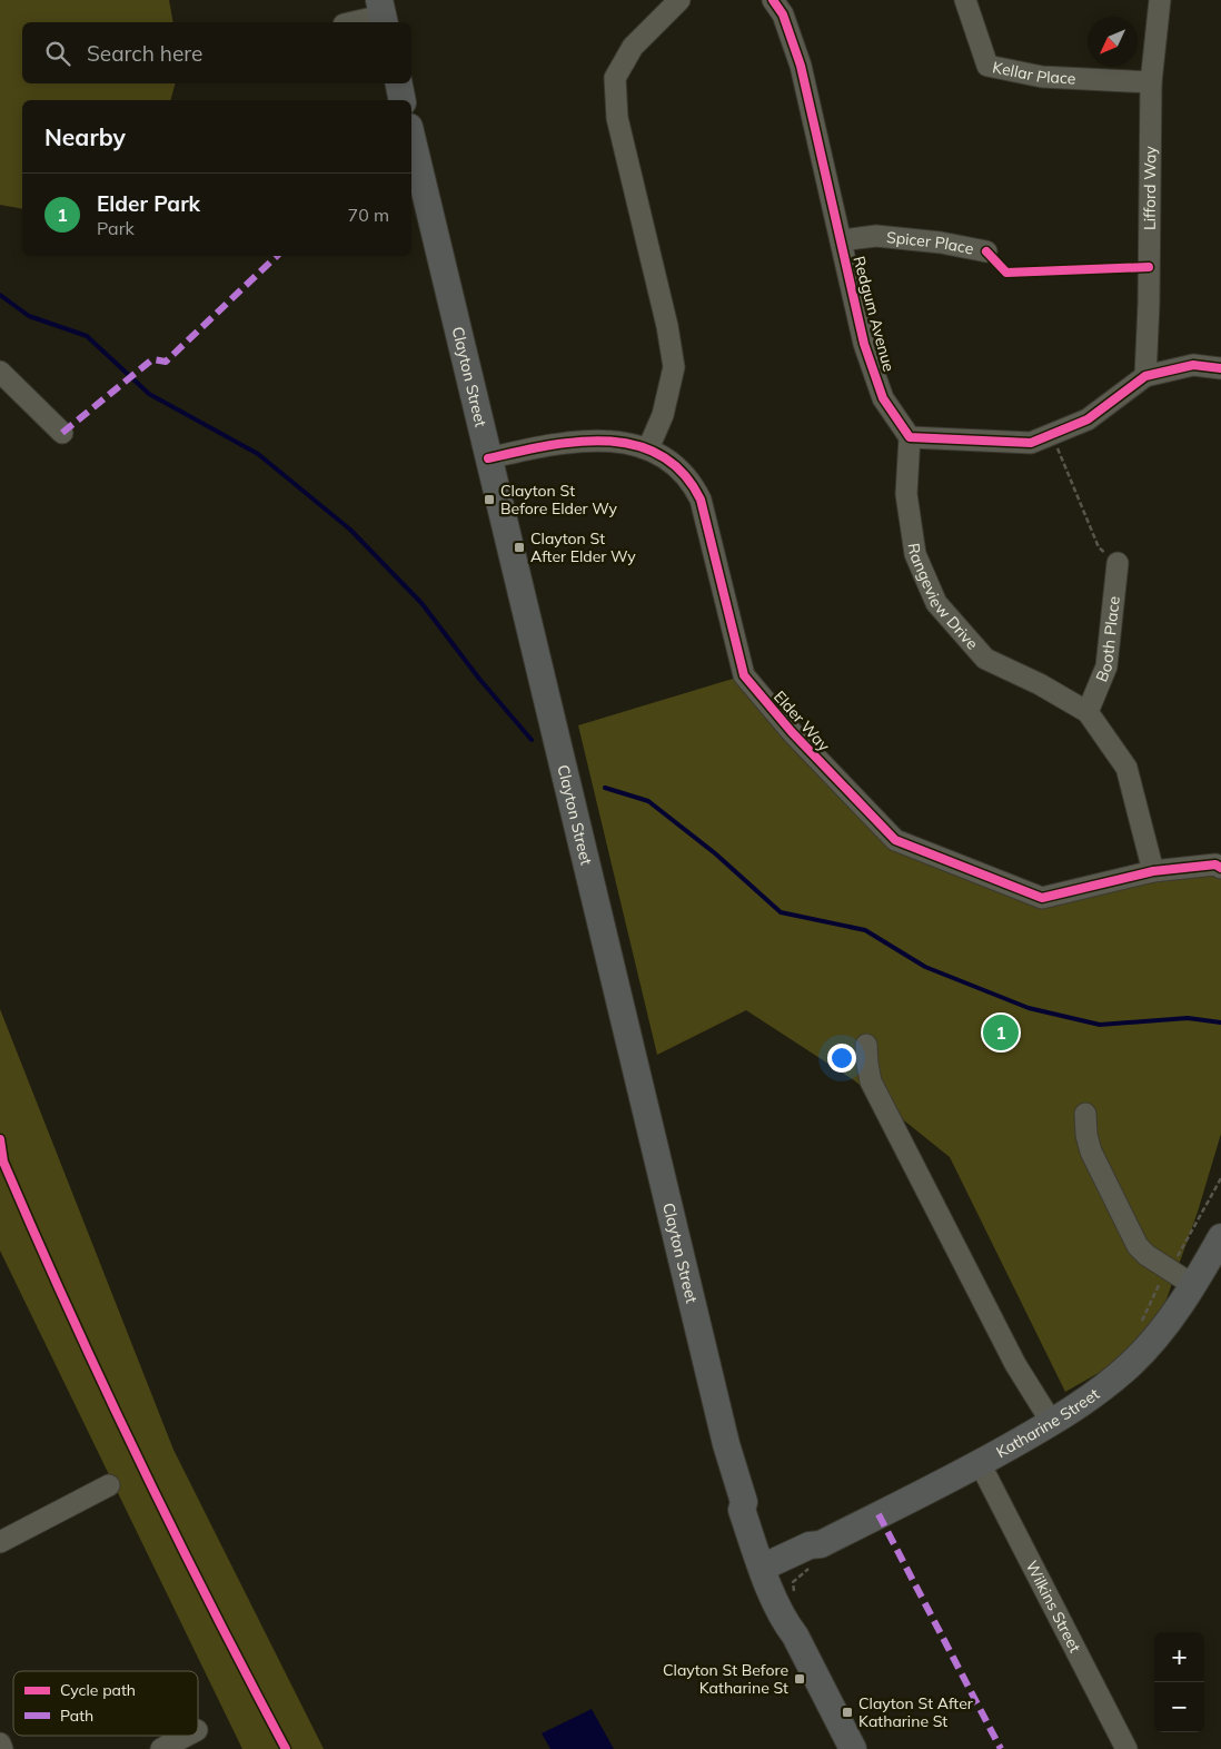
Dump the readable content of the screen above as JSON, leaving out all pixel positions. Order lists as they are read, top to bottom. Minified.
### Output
{"streets":{"main road":["Clayton Street","Katharine Street"],"street":["Kellar Place","Lifford Way","Spicer Place","Redgum Avenue","Rangeview Drive","Booth Place","Elder Way","Wilkins Street"]},"crossings":[["Kellar Place","Lifford Way"],["Spicer Place","Redgum Avenue"],["Redgum Avenue","Rangeview Drive"],["Clayton Street","Elder Way"],["Clayton Street","Katharine Street"],["Rangeview Drive","Booth Place"],["Rangeview Drive","Elder Way"],["Katharine Street","Wilkins Street"]],"places":{"transit":["Clayton St Before Elder Wy","Clayton St After Elder Wy","Clayton St Before Katharine St","Clayton St After Katharine St"]},"legend":["Cycle path","Path"],"north":"bottom left","page":{"search":"Search here","heading":"Nearby","list":[{"mark":"1","name":"Elder Park","note":"Park","value":"70 m"}],"pins":"1","map_buttons":["+","−"]}}
